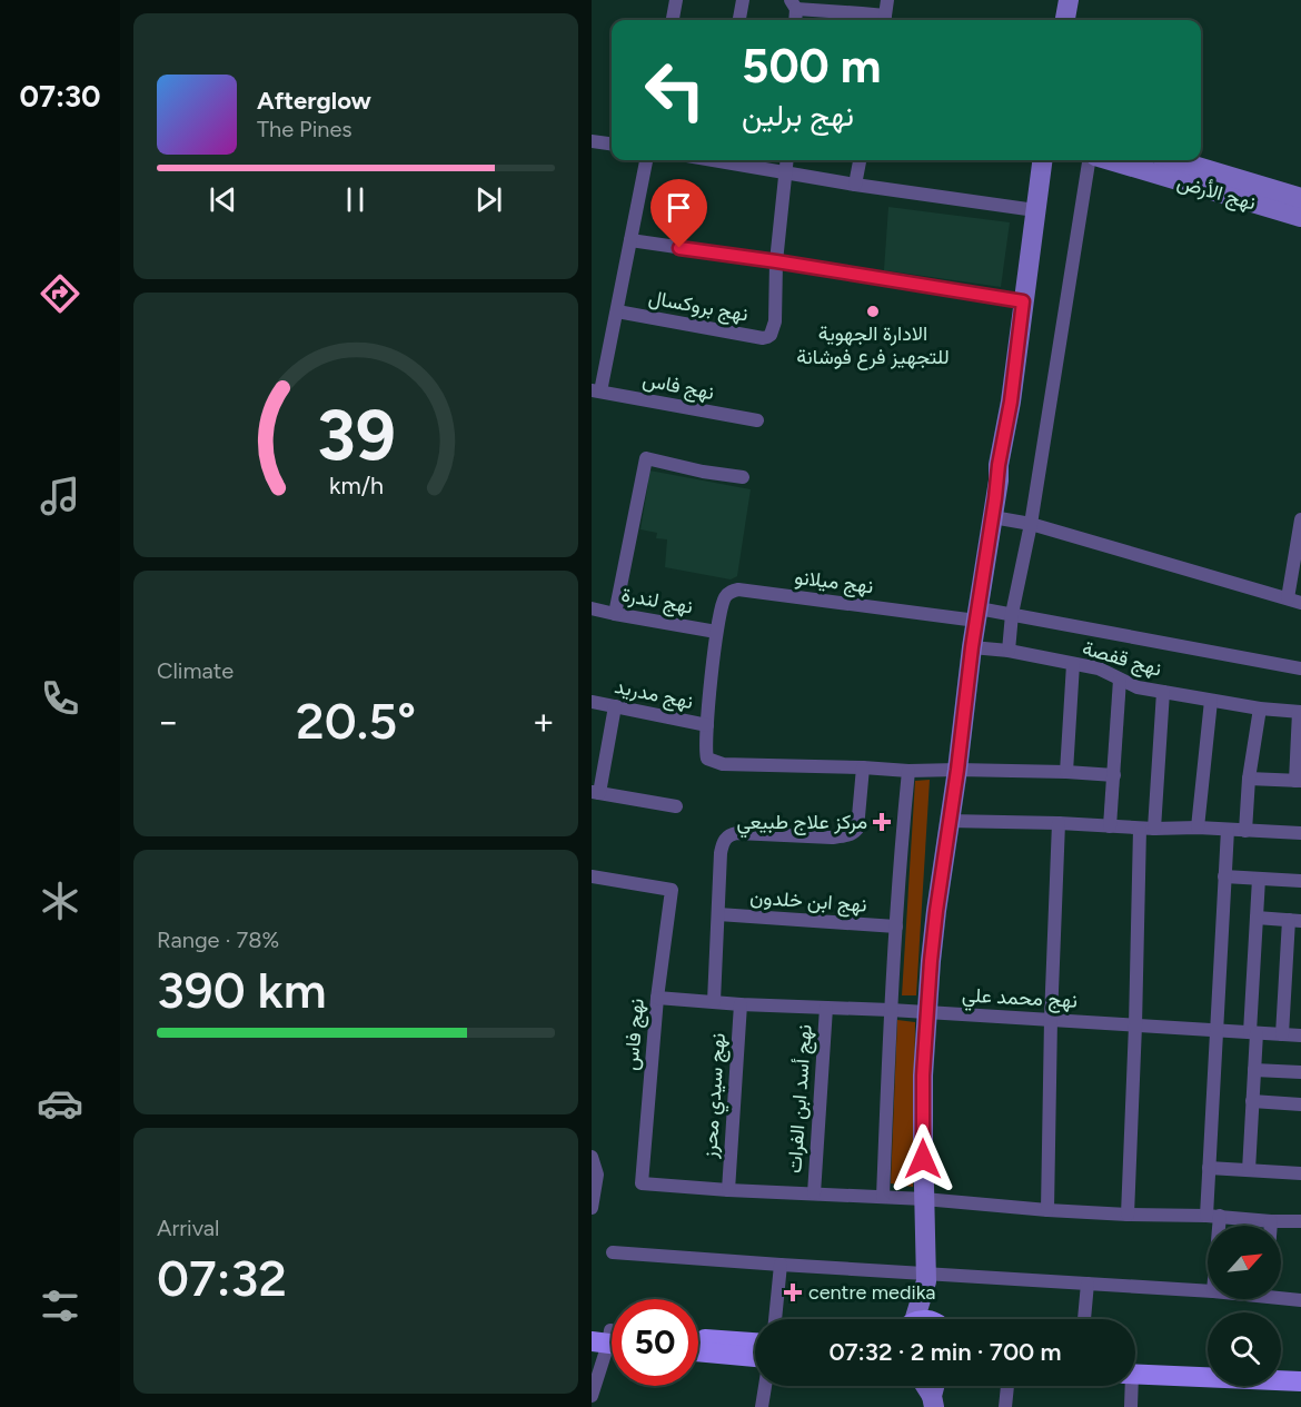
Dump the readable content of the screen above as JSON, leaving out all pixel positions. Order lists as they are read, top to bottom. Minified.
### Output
{"streets":{"main road":["نهج الأرض"],"street":["نهج بروكسال","نهج فاس","نهج ميلانو","نهج لندرة","نهج قفصة","نهج مدريد","نهج ابن خلدون","نهج محمد علي","نهج سيدي محرز","نهج أسد ابن الفرات"]},"crossings":[["نهج فاس","نهج محمد علي"],["نهج فاس","نهج سيدي محرز"],["نهج ميلانو","نهج لندرة"],["نهج ميلانو","نهج مدريد"],["نهج محمد علي","نهج سيدي محرز"],["نهج محمد علي","نهج أسد ابن الفرات"]],"places":{"other":["الادارة الجهوية للتجهيز فرع فوشانة"],"health":["مركز علاج طبيعي","centre medika"]},"north":"top right","page":{"tabs":"07:30","turn":["500 m","نهج برلين"],"song":["Afterglow","The Pines"],"tile":["Climate",["Range · 78%","390 km"],["Arrival","07:32"]],"heat":["−","20.5°","+"],"limit":"50","trip":"07:32 · 2 min · 700 m","gauge":["39","km/h"]}}
